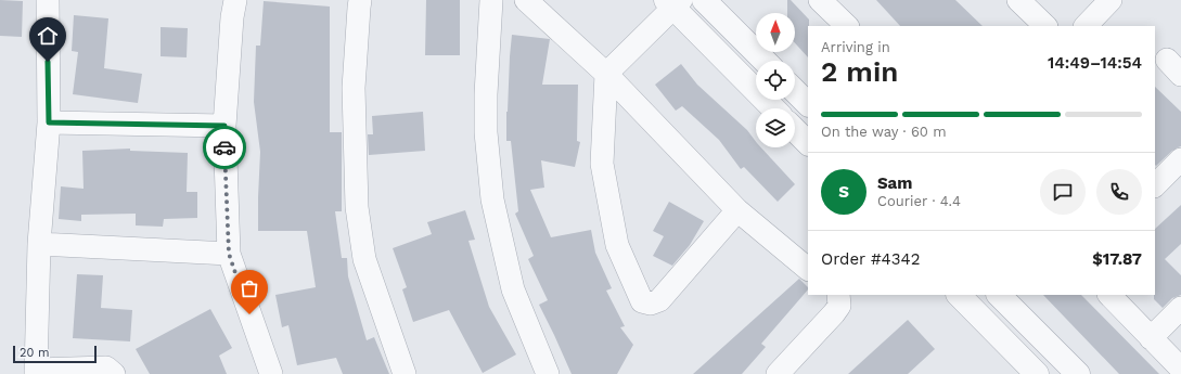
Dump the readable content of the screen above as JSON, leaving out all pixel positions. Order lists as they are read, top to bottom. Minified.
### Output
{"scale_bar":"20 m","north":"top","page":{"heading":["2 min","Arriving in","14:49–14:54"],"panel":["Sam","Courier · 4.4","Order #4342","$17.87"],"bar":"On the way · 60 m","round":"S","scale":"20 m"}}
